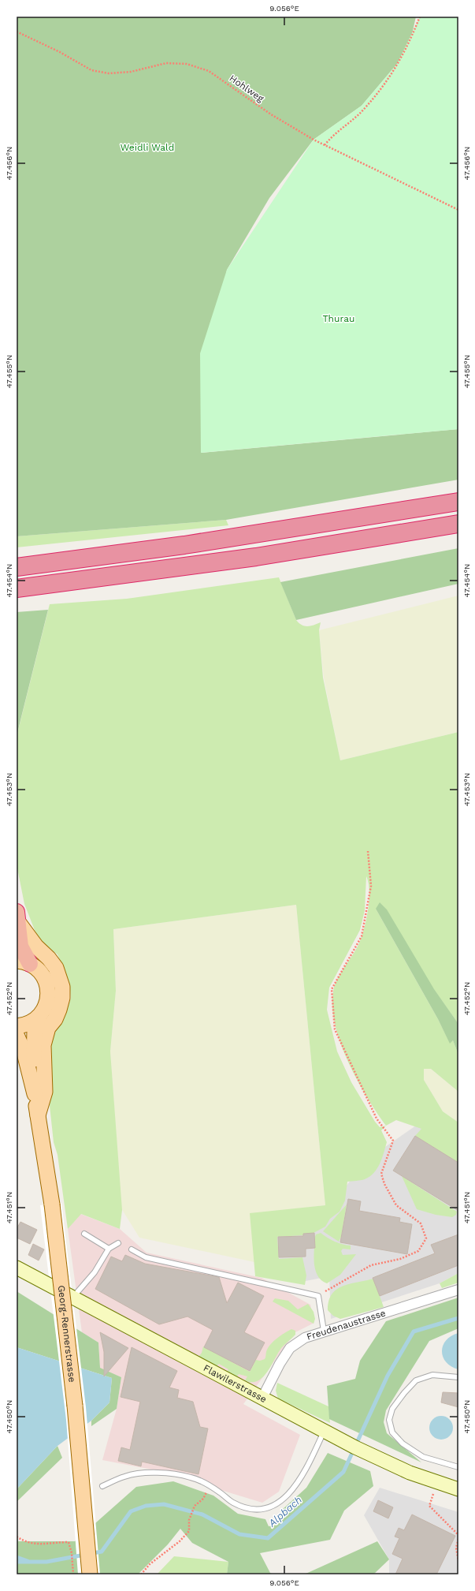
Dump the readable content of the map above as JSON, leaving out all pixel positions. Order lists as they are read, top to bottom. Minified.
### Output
{"streets":{"main road":["Georg-Rennerstrasse","Flawilerstrasse"],"street":["Freudenaustrasse"],"path":["Hohlweg"]},"crossings":[["Freudenaustrasse","Flawilerstrasse"]],"water":["Alpbach"],"parks":["Weidli Wald","Thurau"],"coordinates":["9.056°E","47.456°N","47.455°N","47.454°N","47.453°N","47.452°N","47.451°N","47.450°N"]}
